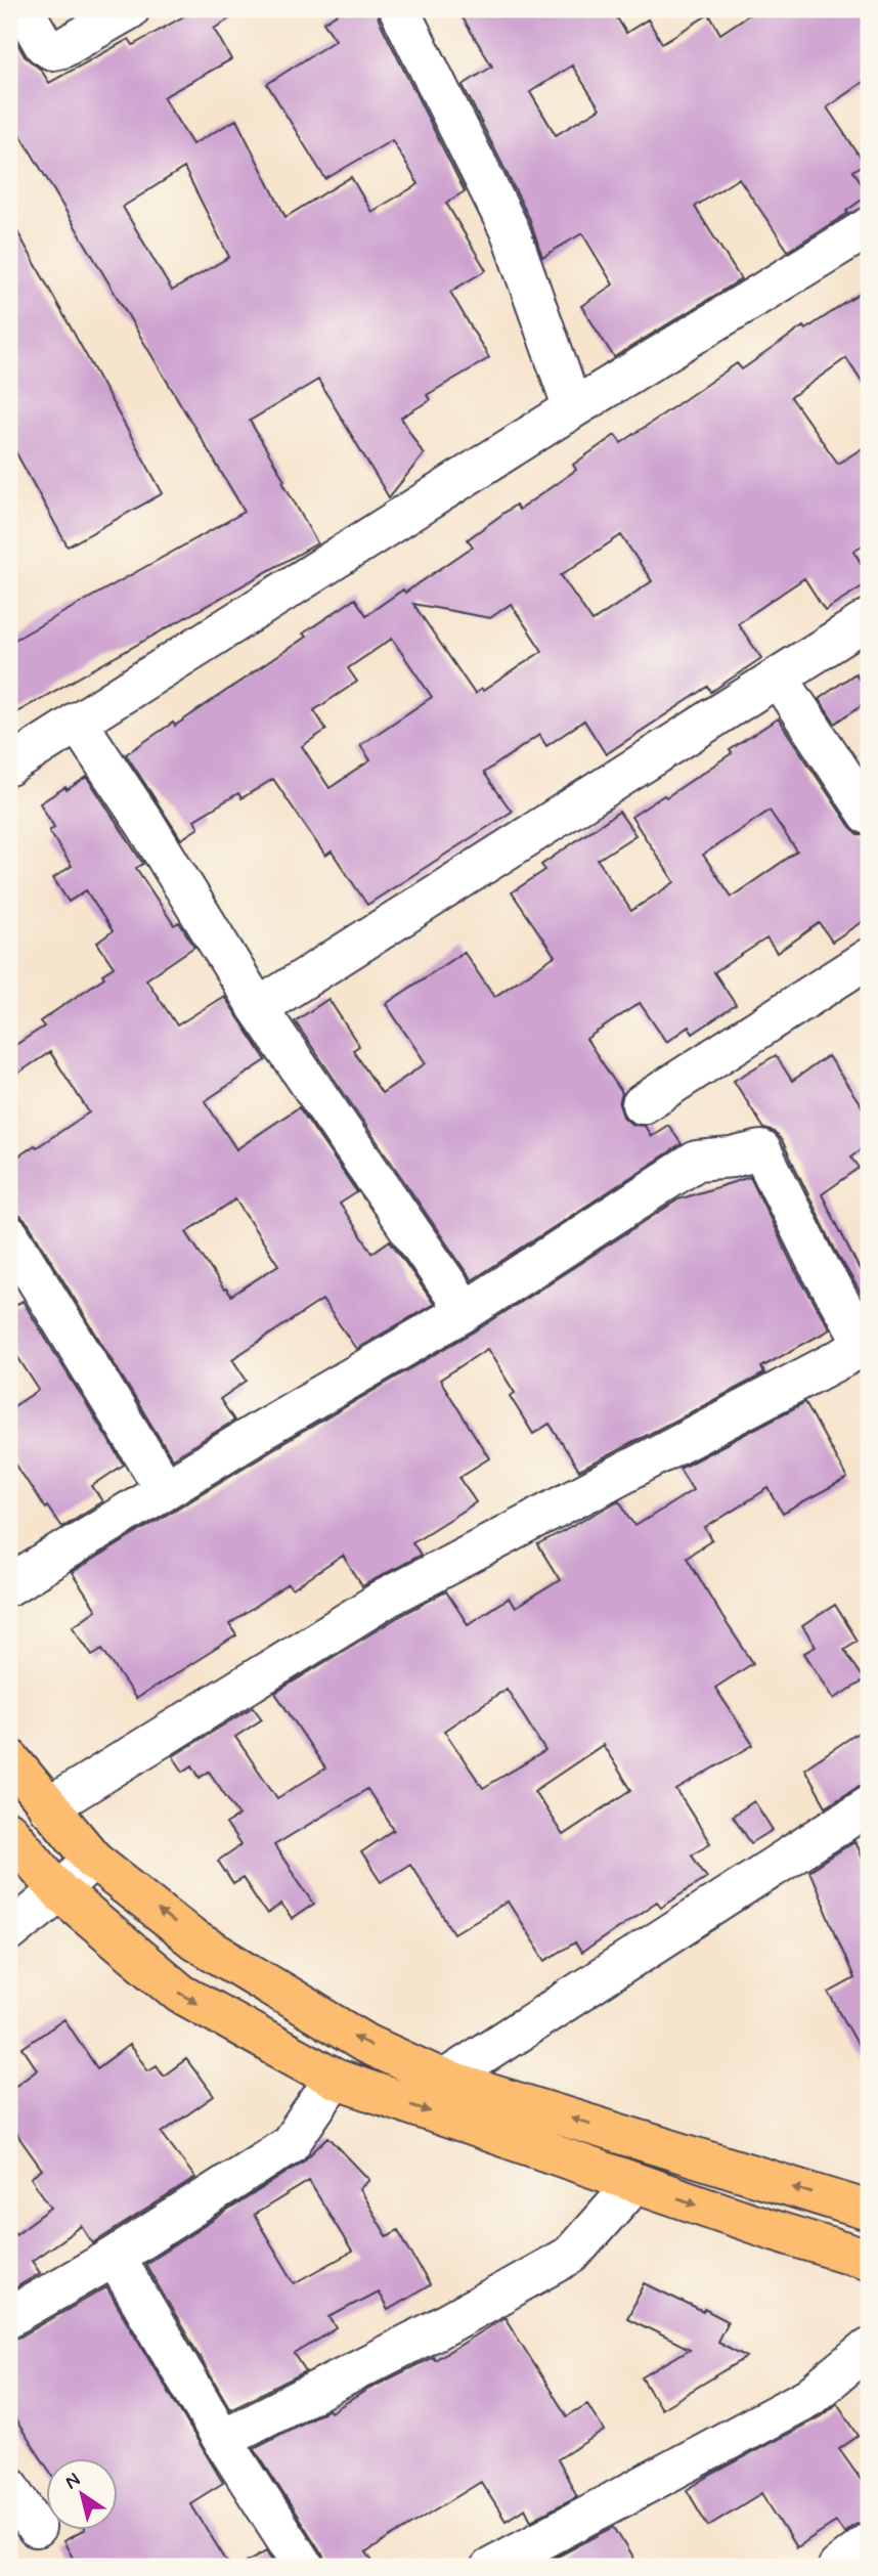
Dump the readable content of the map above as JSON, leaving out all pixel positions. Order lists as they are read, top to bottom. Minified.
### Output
{"north":"top left"}
